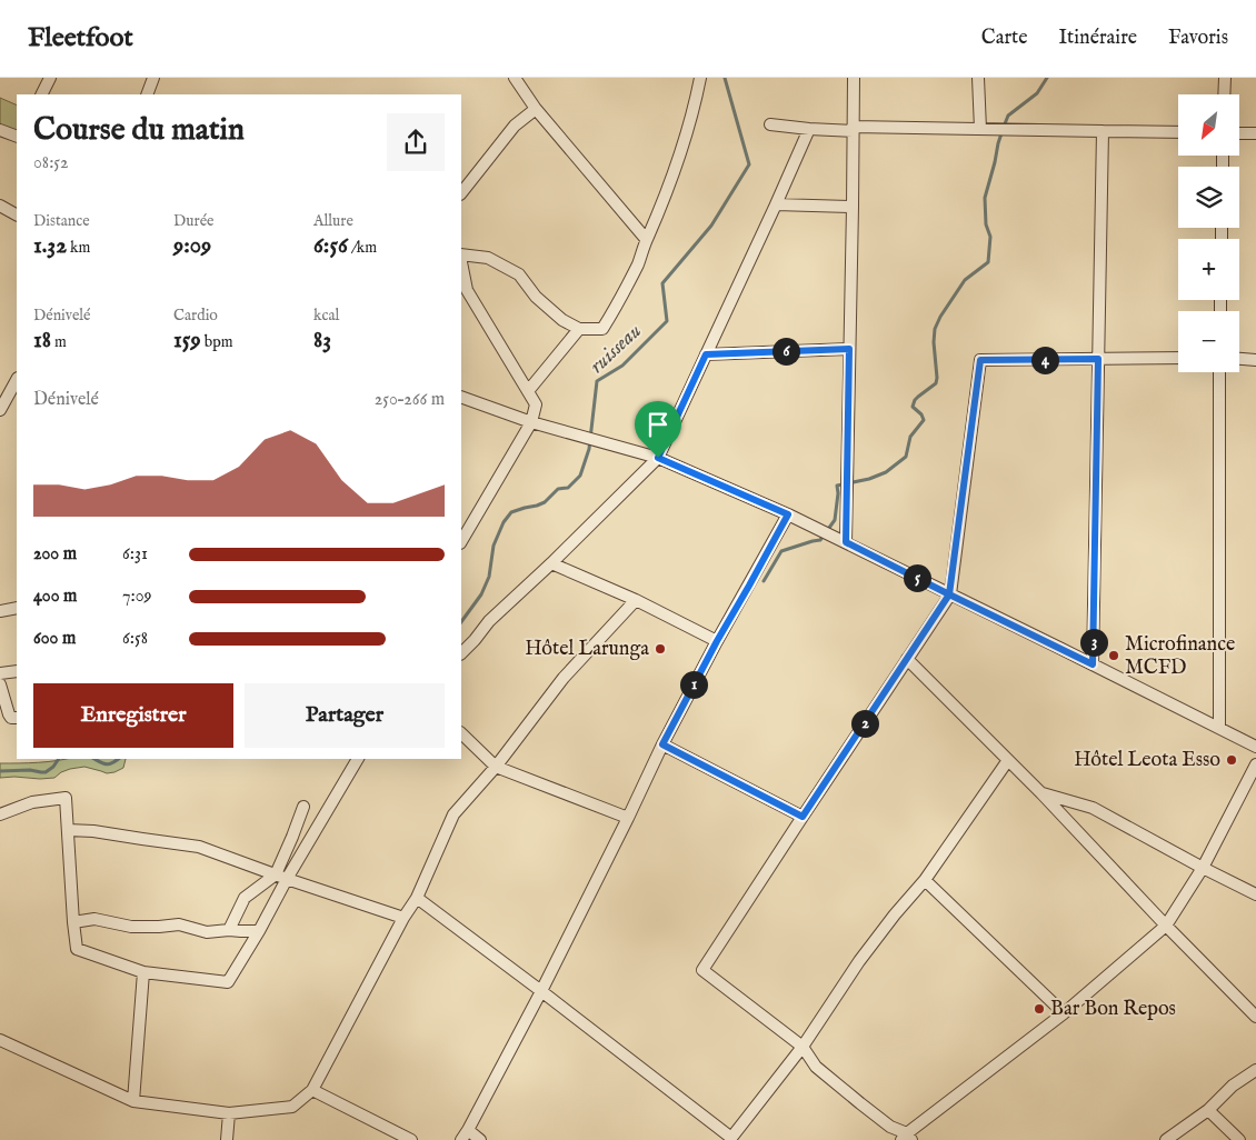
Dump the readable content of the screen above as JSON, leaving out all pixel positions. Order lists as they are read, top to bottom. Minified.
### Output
{"water":["ruisseau"],"places":["Hôtel Larunga","Microfinance MCFD","Hôtel Leota Esso","Bar Bon Repos"],"north":"bottom left","page":{"header":"Fleetfoot","nav":["Carte","Itinéraire","Favoris"],"map_buttons":["+","−"],"heading":["Course du matin","08:52"],"stats":[["Distance","1.32 km"],["Durée","9:09"],["Allure","6:56 /km"],["Dénivelé","18 m"],["Cardio","159 bpm"],["kcal","83"]],"pins":["6","4","5","3","1","2"],"chart":["Dénivelé","250–266 m"],"list":[{"name":"200 m","note":"6:31"},{"name":"400 m","note":"7:09"},{"name":"600 m","note":"6:58"}],"buttons":["Enregistrer","Partager"]}}
